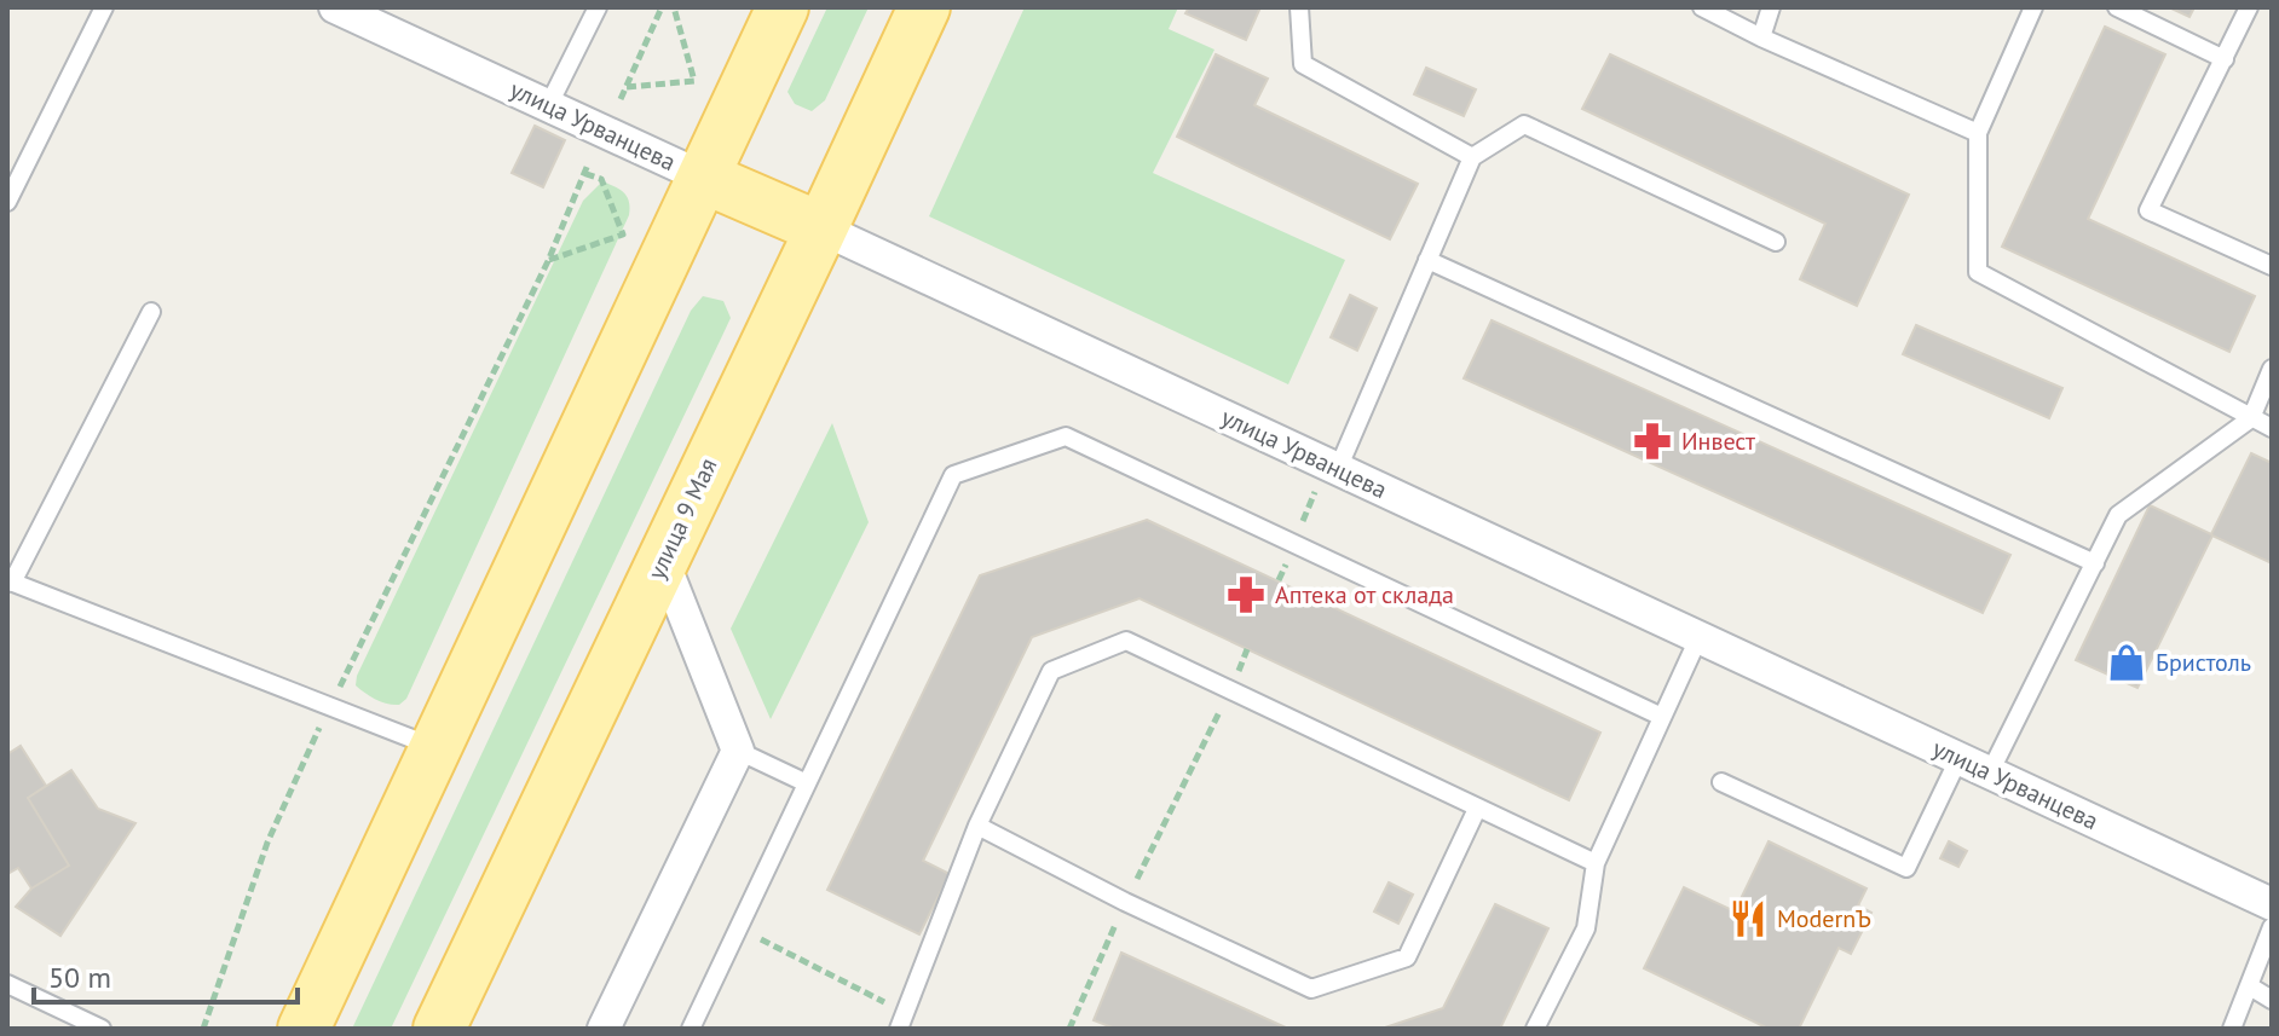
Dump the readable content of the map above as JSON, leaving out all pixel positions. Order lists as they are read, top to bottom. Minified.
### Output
{"streets":{"main road":["улица Урванцева","улица 9 Мая"]},"crossings":[["улица Урванцева","улица 9 Мая"]],"places":{"pharmacy":["Инвест","Аптека от склада"],"shop":["Бристоль"],"restaurant":["ModernЪ"]},"scale_bar":"50 m"}
